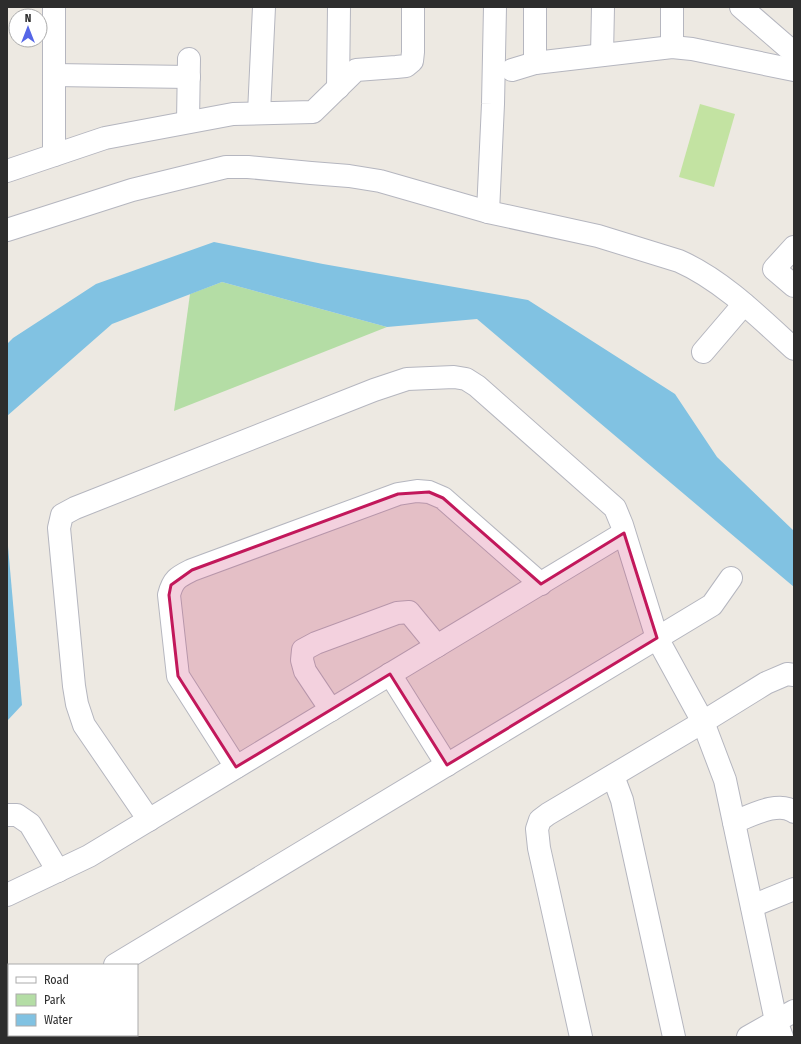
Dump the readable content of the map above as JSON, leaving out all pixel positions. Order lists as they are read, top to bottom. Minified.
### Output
{"legend":["Road","Park","Water"],"north":"top"}
